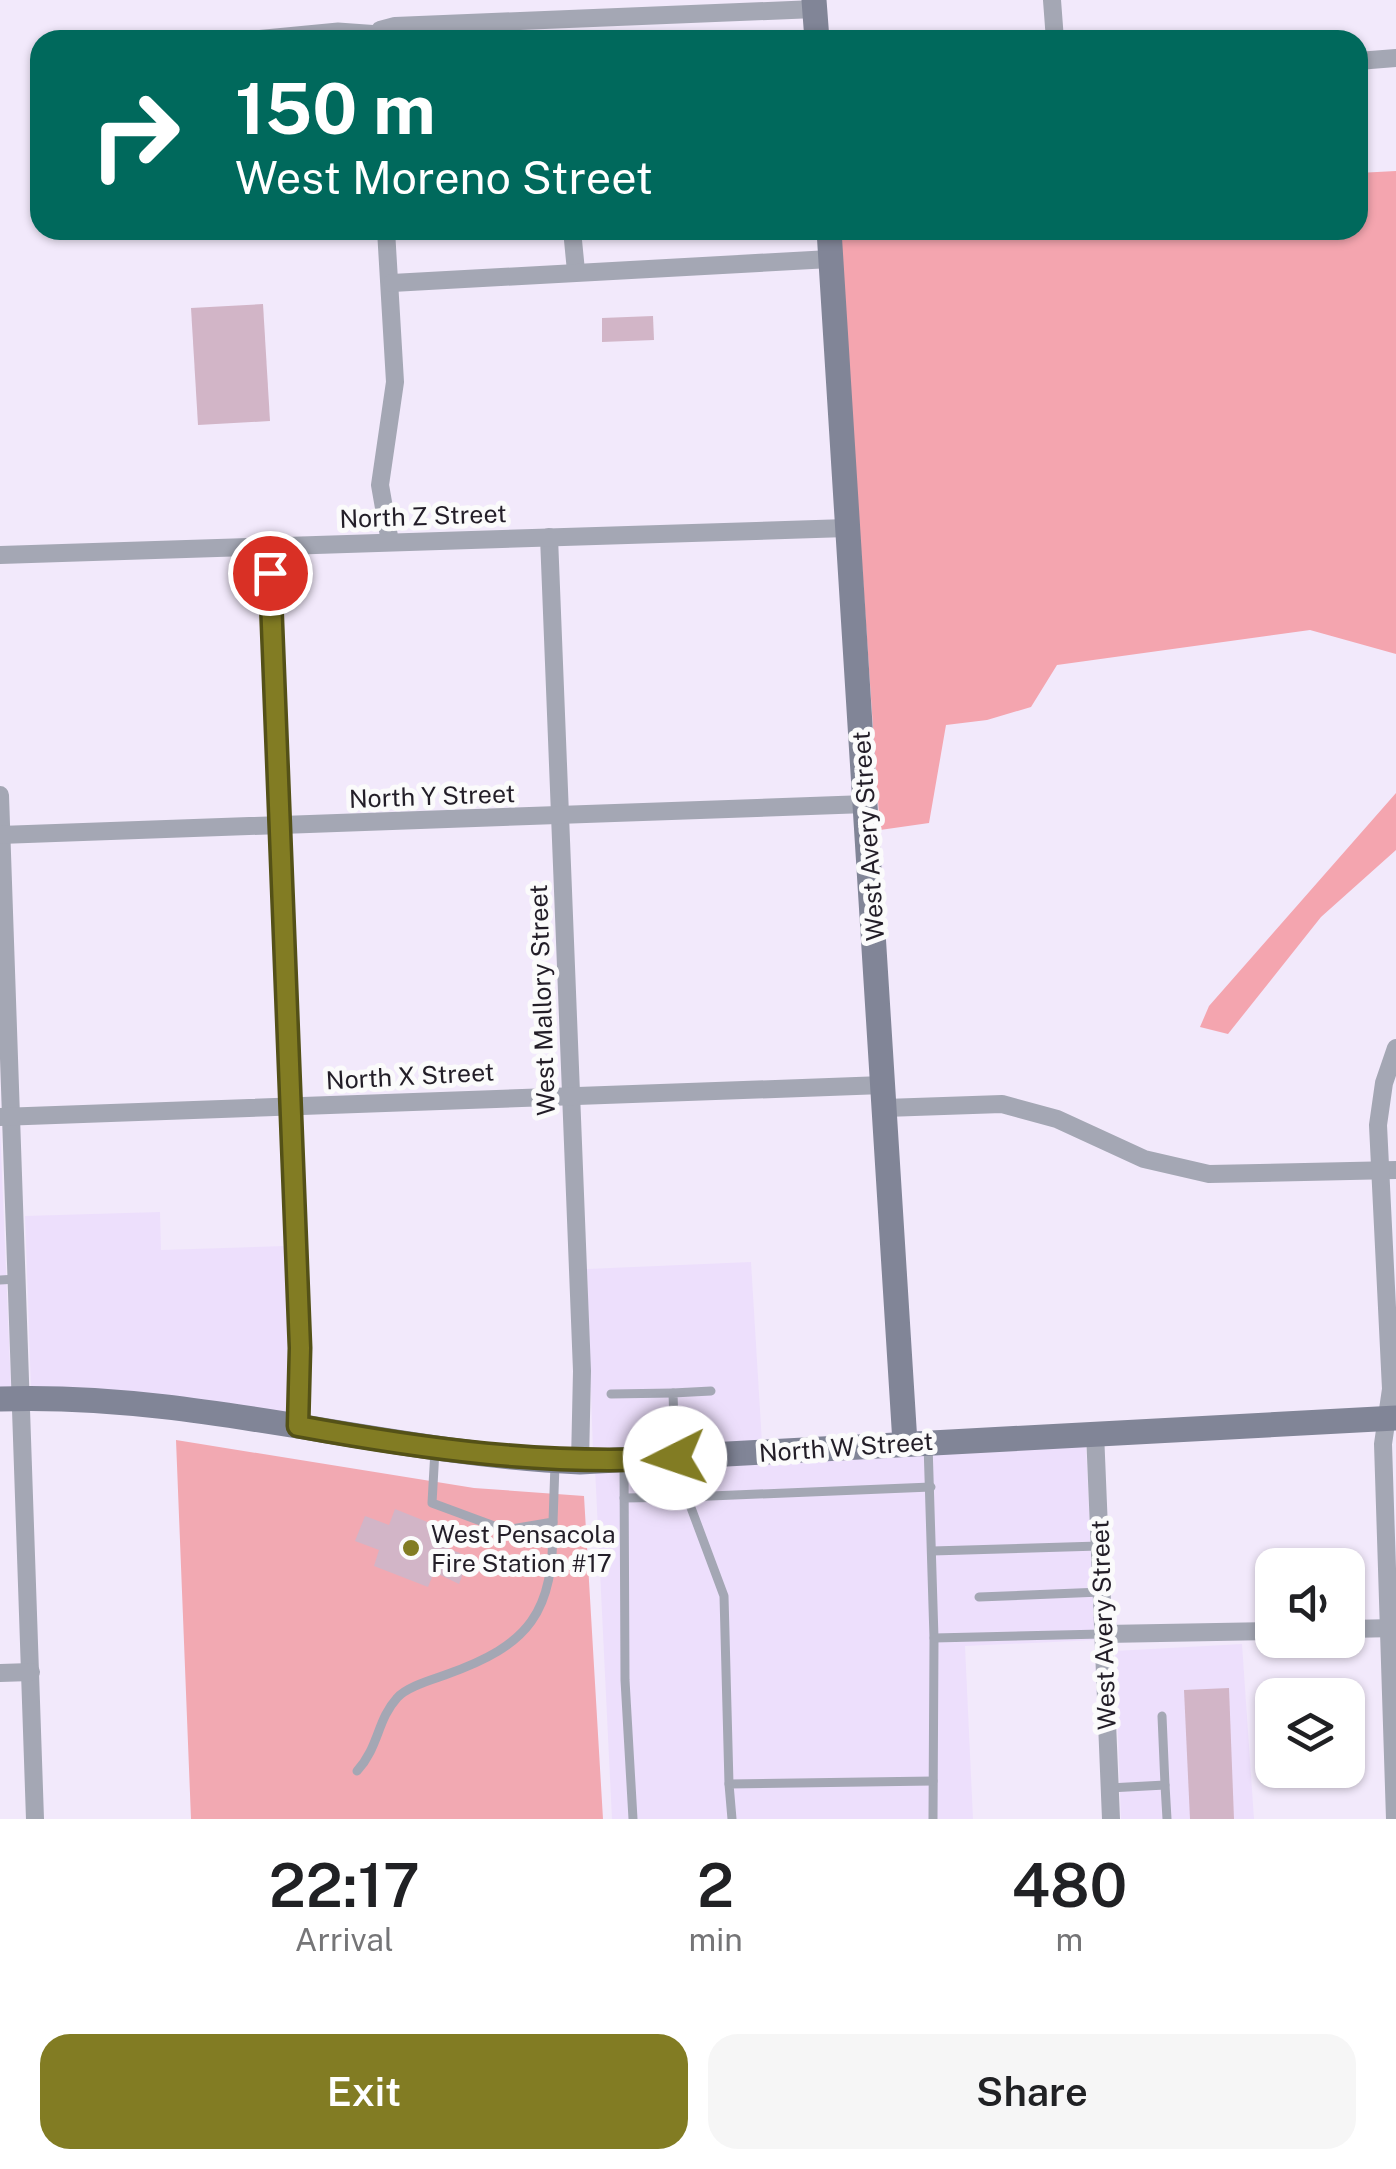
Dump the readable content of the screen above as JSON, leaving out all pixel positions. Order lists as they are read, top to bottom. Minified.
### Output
{"streets":{"main road":["West Avery Street","North W Street"],"street":["North Z Street","North Y Street","West Mallory Street","North X Street"]},"crossings":[["North Z Street","West Avery Street"],["North Z Street","West Mallory Street"],["North Y Street","West Avery Street"],["North Y Street","West Mallory Street"],["West Avery Street","North X Street"],["West Avery Street","North W Street"],["West Mallory Street","North X Street"],["West Mallory Street","North W Street"]],"places":["West Pensacola Fire Station #17"],"page":{"turn":["150 m","West Moreno Street"],"eta":["22:17","Arrival","2","min","480","m"],"buttons":["Exit","Share"]}}
